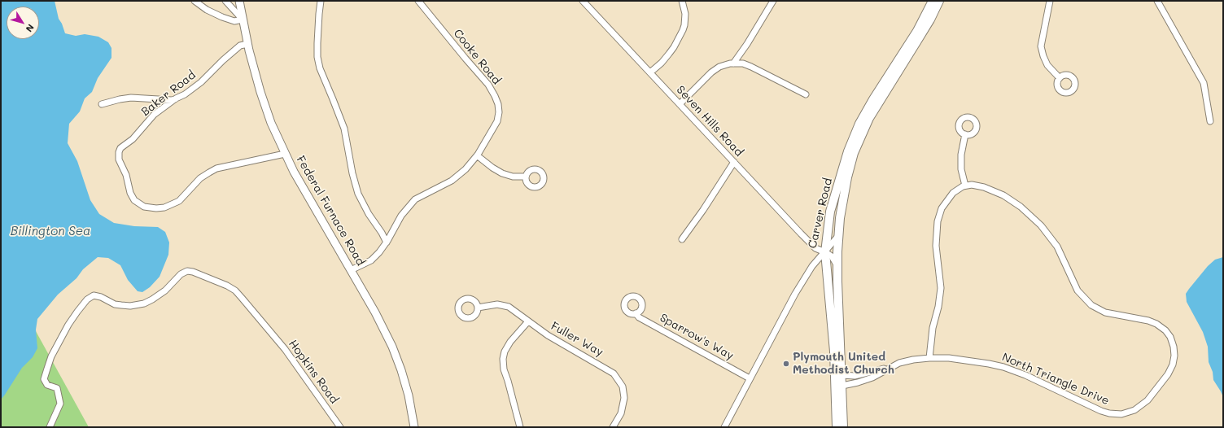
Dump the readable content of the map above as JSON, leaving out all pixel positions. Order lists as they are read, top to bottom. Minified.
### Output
{"streets":{"highway":["Carver Road"],"main road":["Federal Furnace Road"],"street":["Cooke Road","Baker Road","Seven Hills Road","Sparrow's Way","Fuller Way","Hopkins Road","North Triangle Drive"]},"crossings":[["Cooke Road","Federal Furnace Road"],["Baker Road","Federal Furnace Road"],["Seven Hills Road","Carver Road"],["Carver Road","Sparrow's Way"],["Carver Road","North Triangle Drive"]],"water":["Billington Sea"],"places":["Plymouth United Methodist Church"],"north":"bottom right"}
